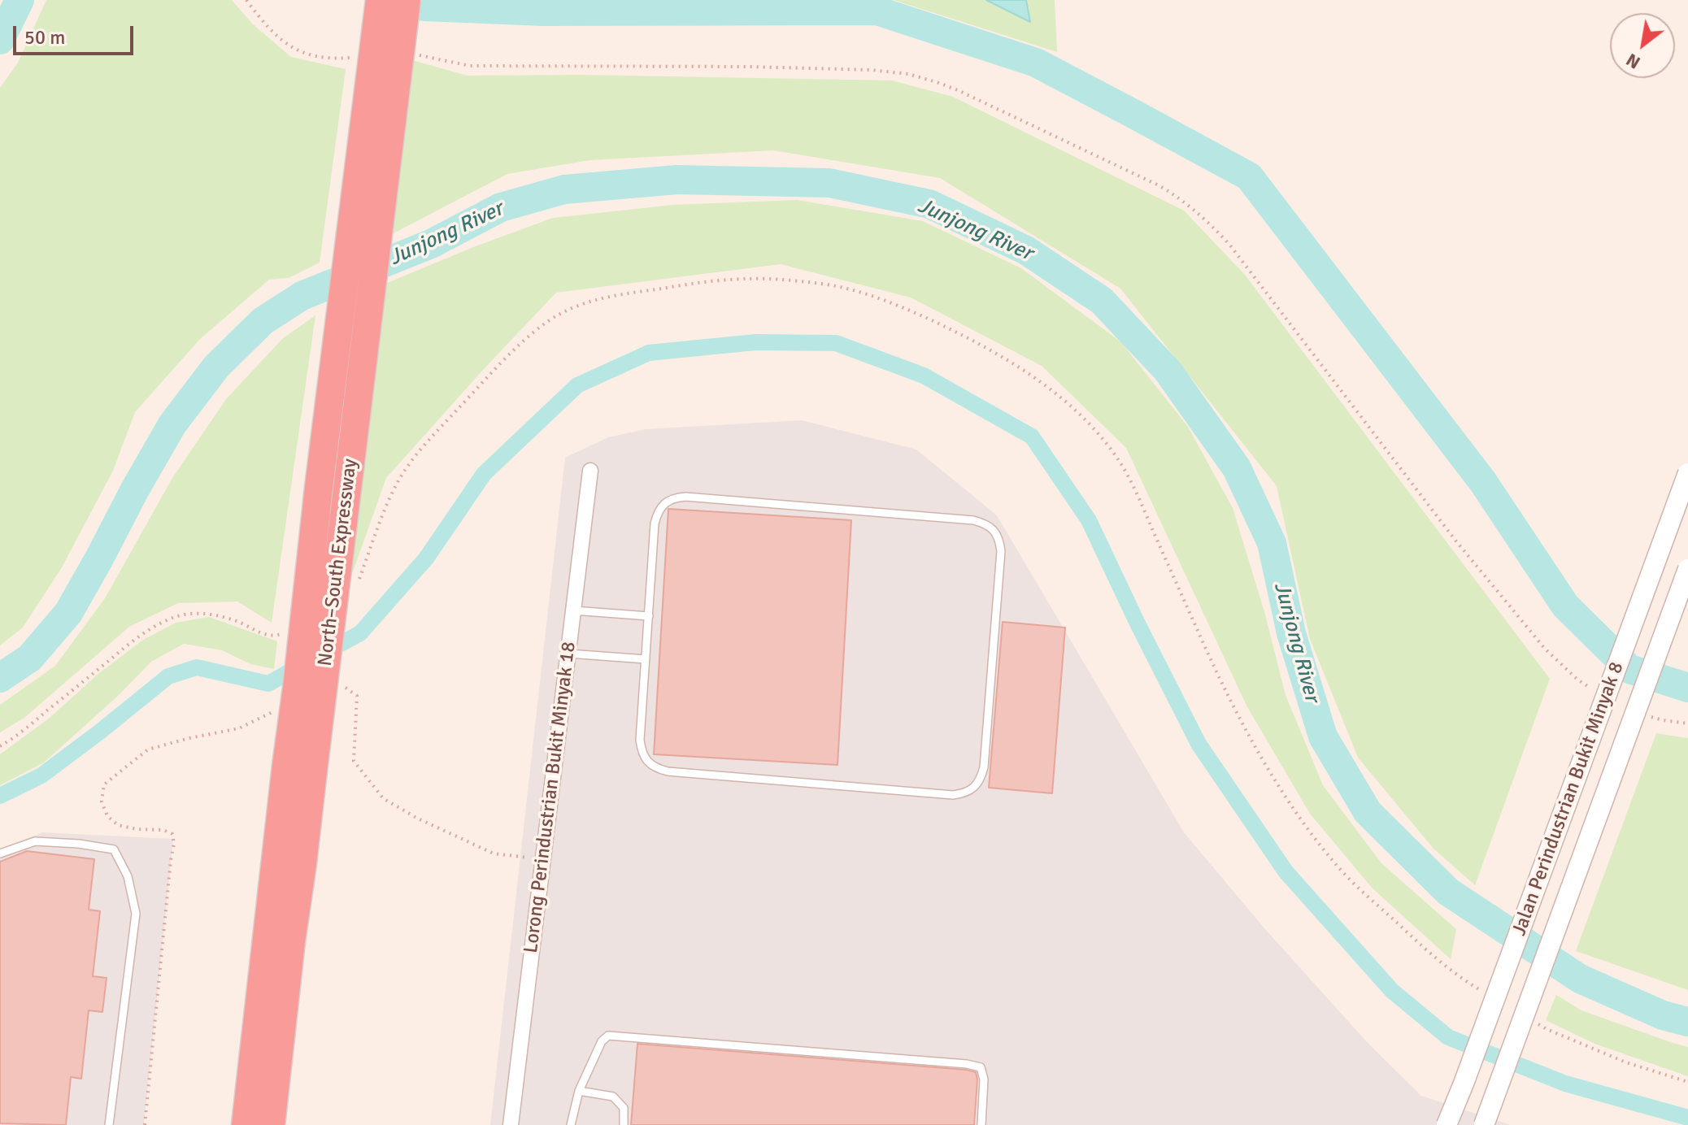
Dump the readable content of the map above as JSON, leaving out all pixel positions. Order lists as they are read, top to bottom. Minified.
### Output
{"streets":{"highway":["North–South Expressway"],"street":["Lorong Perindustrian Bukit Minyak 18","Jalan Perindustrian Bukit Minyak 8"]},"water":["Junjong River"],"scale_bar":"50 m","north":"bottom left"}
